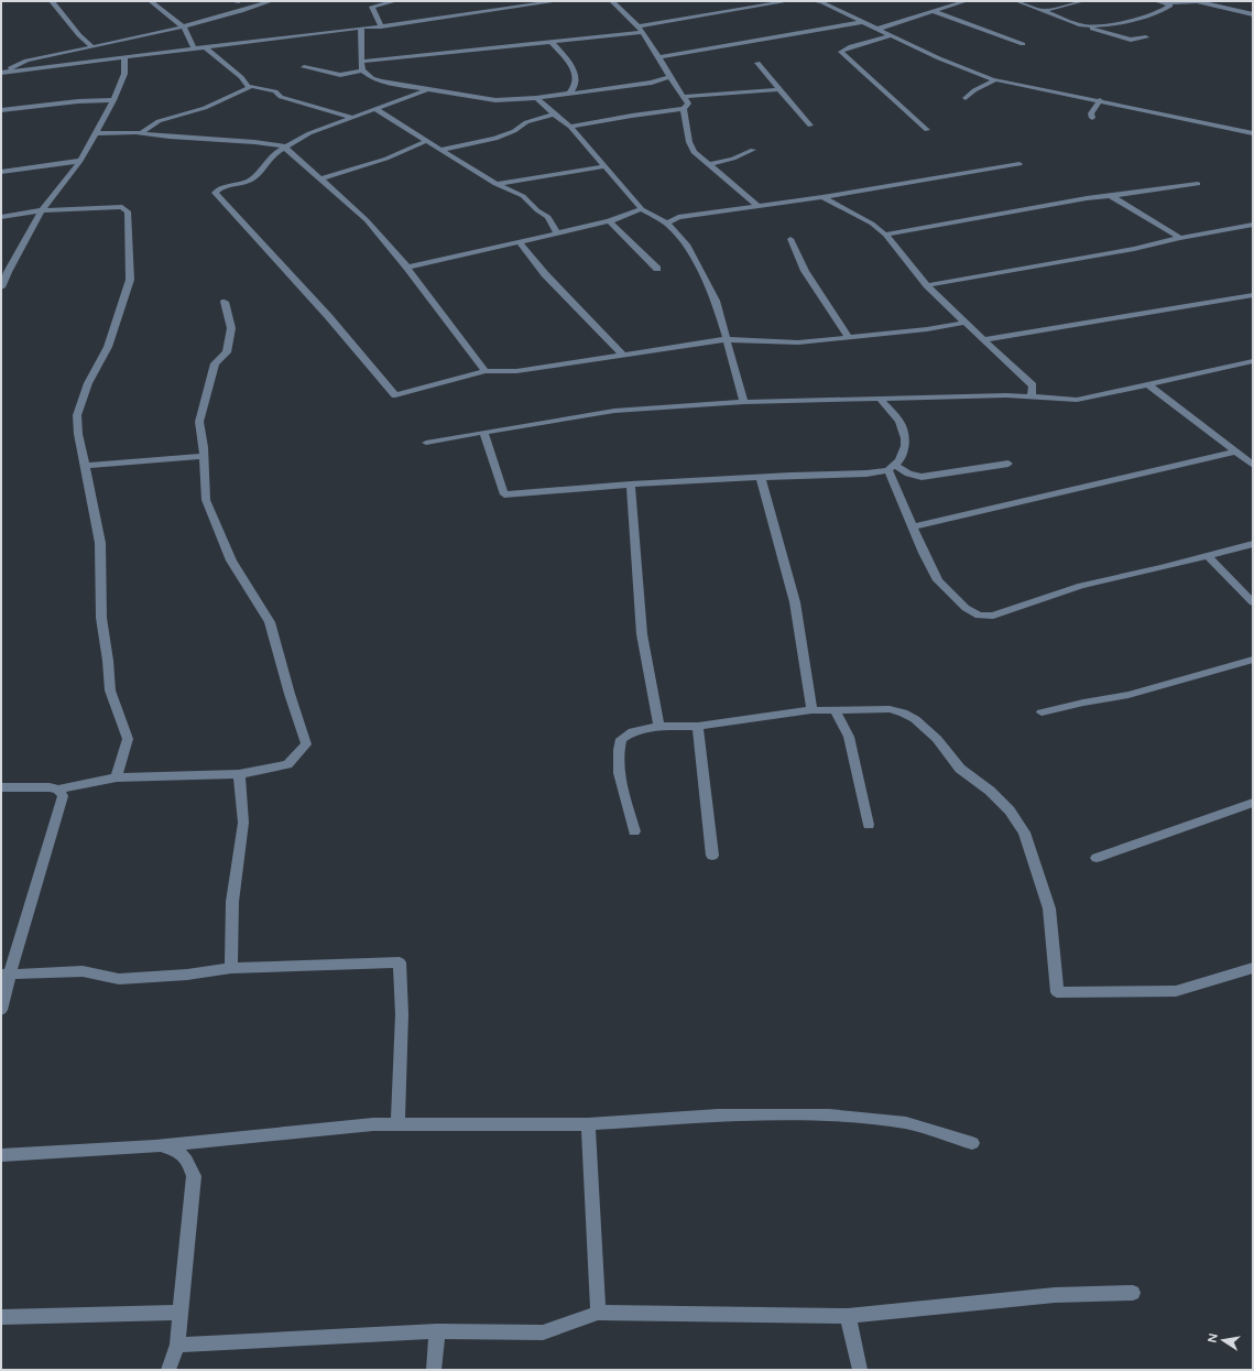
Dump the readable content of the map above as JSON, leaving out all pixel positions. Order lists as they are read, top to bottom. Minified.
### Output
{"north":"left"}
